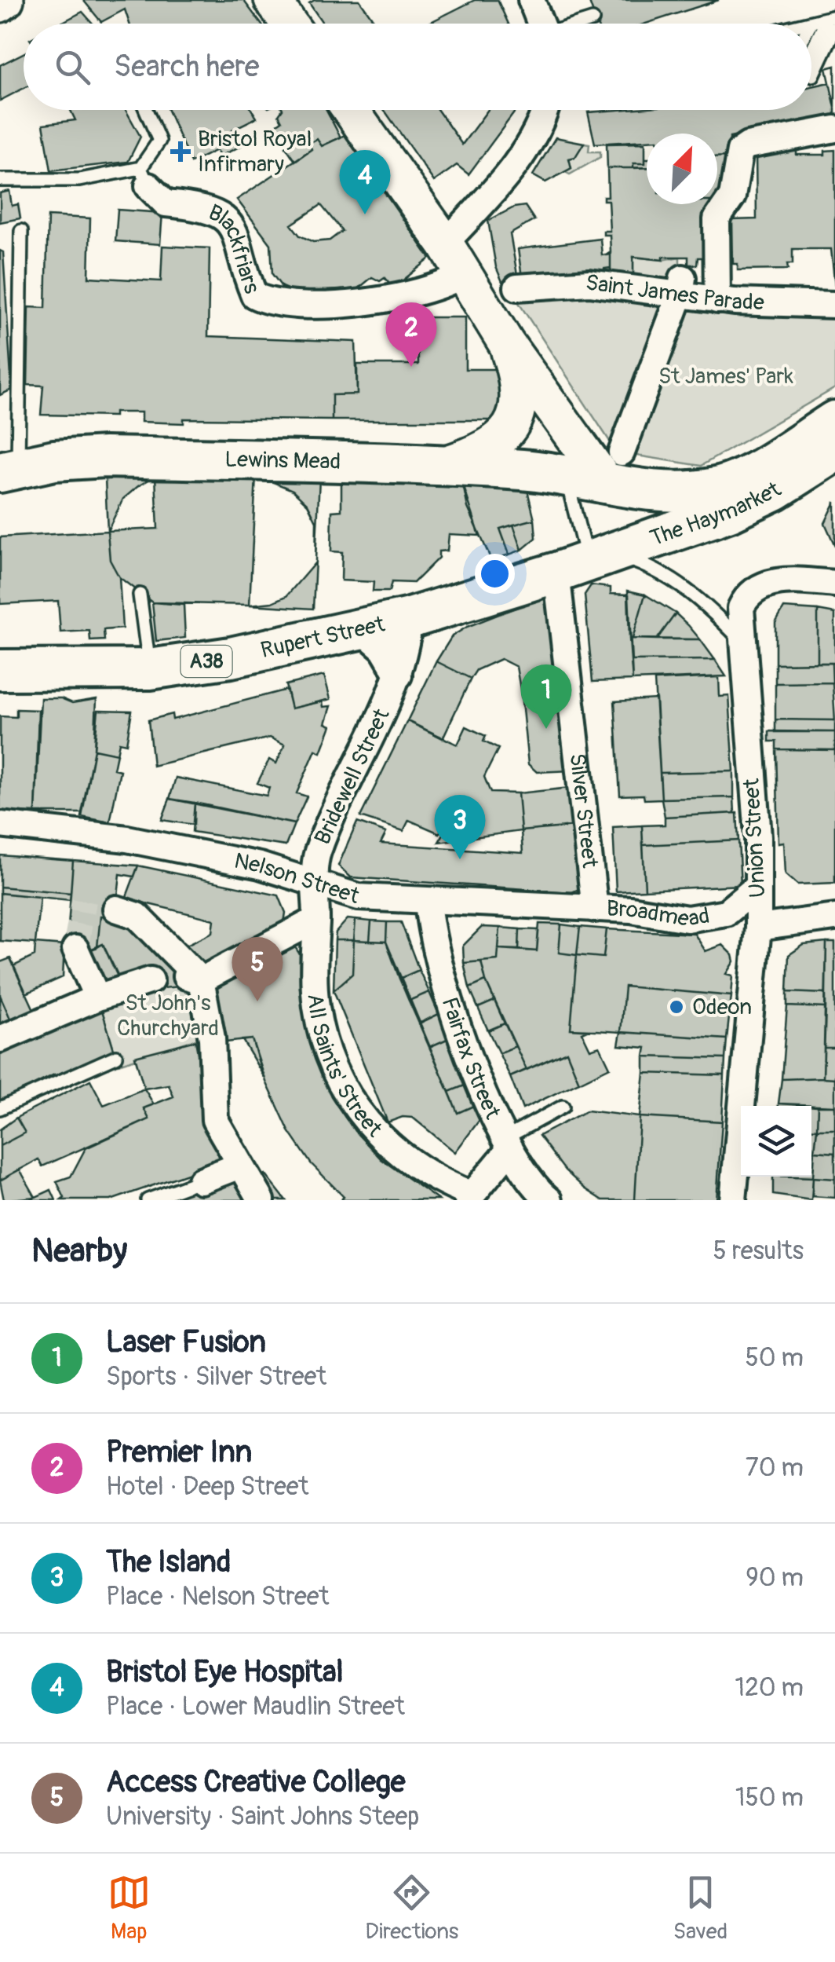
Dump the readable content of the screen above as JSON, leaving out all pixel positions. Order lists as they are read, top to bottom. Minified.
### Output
{"streets":{"main road":["Lewins Mead","The Haymarket","Rupert Street","A38"],"street":["Blackfriars","Saint James Parade","Bridewell Street","Silver Street","Union Street","Nelson Street","Broadmead","Fairfax Street","All Saints' Street"]},"crossings":[["Lewins Mead","The Haymarket"],["The Haymarket","A38"],["The Haymarket","Silver Street"],["Rupert Street","A38"],["Rupert Street","Bridewell Street"],["A38","Bridewell Street"],["A38","Silver Street"],["Bridewell Street","Nelson Street"],["Bridewell Street","All Saints' Street"],["Silver Street","Nelson Street"],["Silver Street","Broadmead"],["Union Street","Broadmead"],["Nelson Street","Broadmead"],["Nelson Street","Fairfax Street"],["Nelson Street","All Saints' Street"]],"parks":["St James' Park","St John's Churchyard"],"places":{"health":["Bristol Royal Infirmary"],"other":["Odeon"]},"north":"top right","page":{"search":"Search here","pins":["4","2","1","3","5"],"heading":["Nearby","5 results"],"list":[{"mark":"1","name":"Laser Fusion","note":"Sports · Silver Street","value":"50 m"},{"mark":"2","name":"Premier Inn","note":"Hotel · Deep Street","value":"70 m"},{"mark":"3","name":"The Island","note":"Place · Nelson Street","value":"90 m"},{"mark":"4","name":"Bristol Eye Hospital","note":"Place · Lower Maudlin Street","value":"120 m"},{"mark":"5","name":"Access Creative College","note":"University · Saint Johns Steep","value":"150 m"}],"nav":["Map","Directions","Saved"]}}
